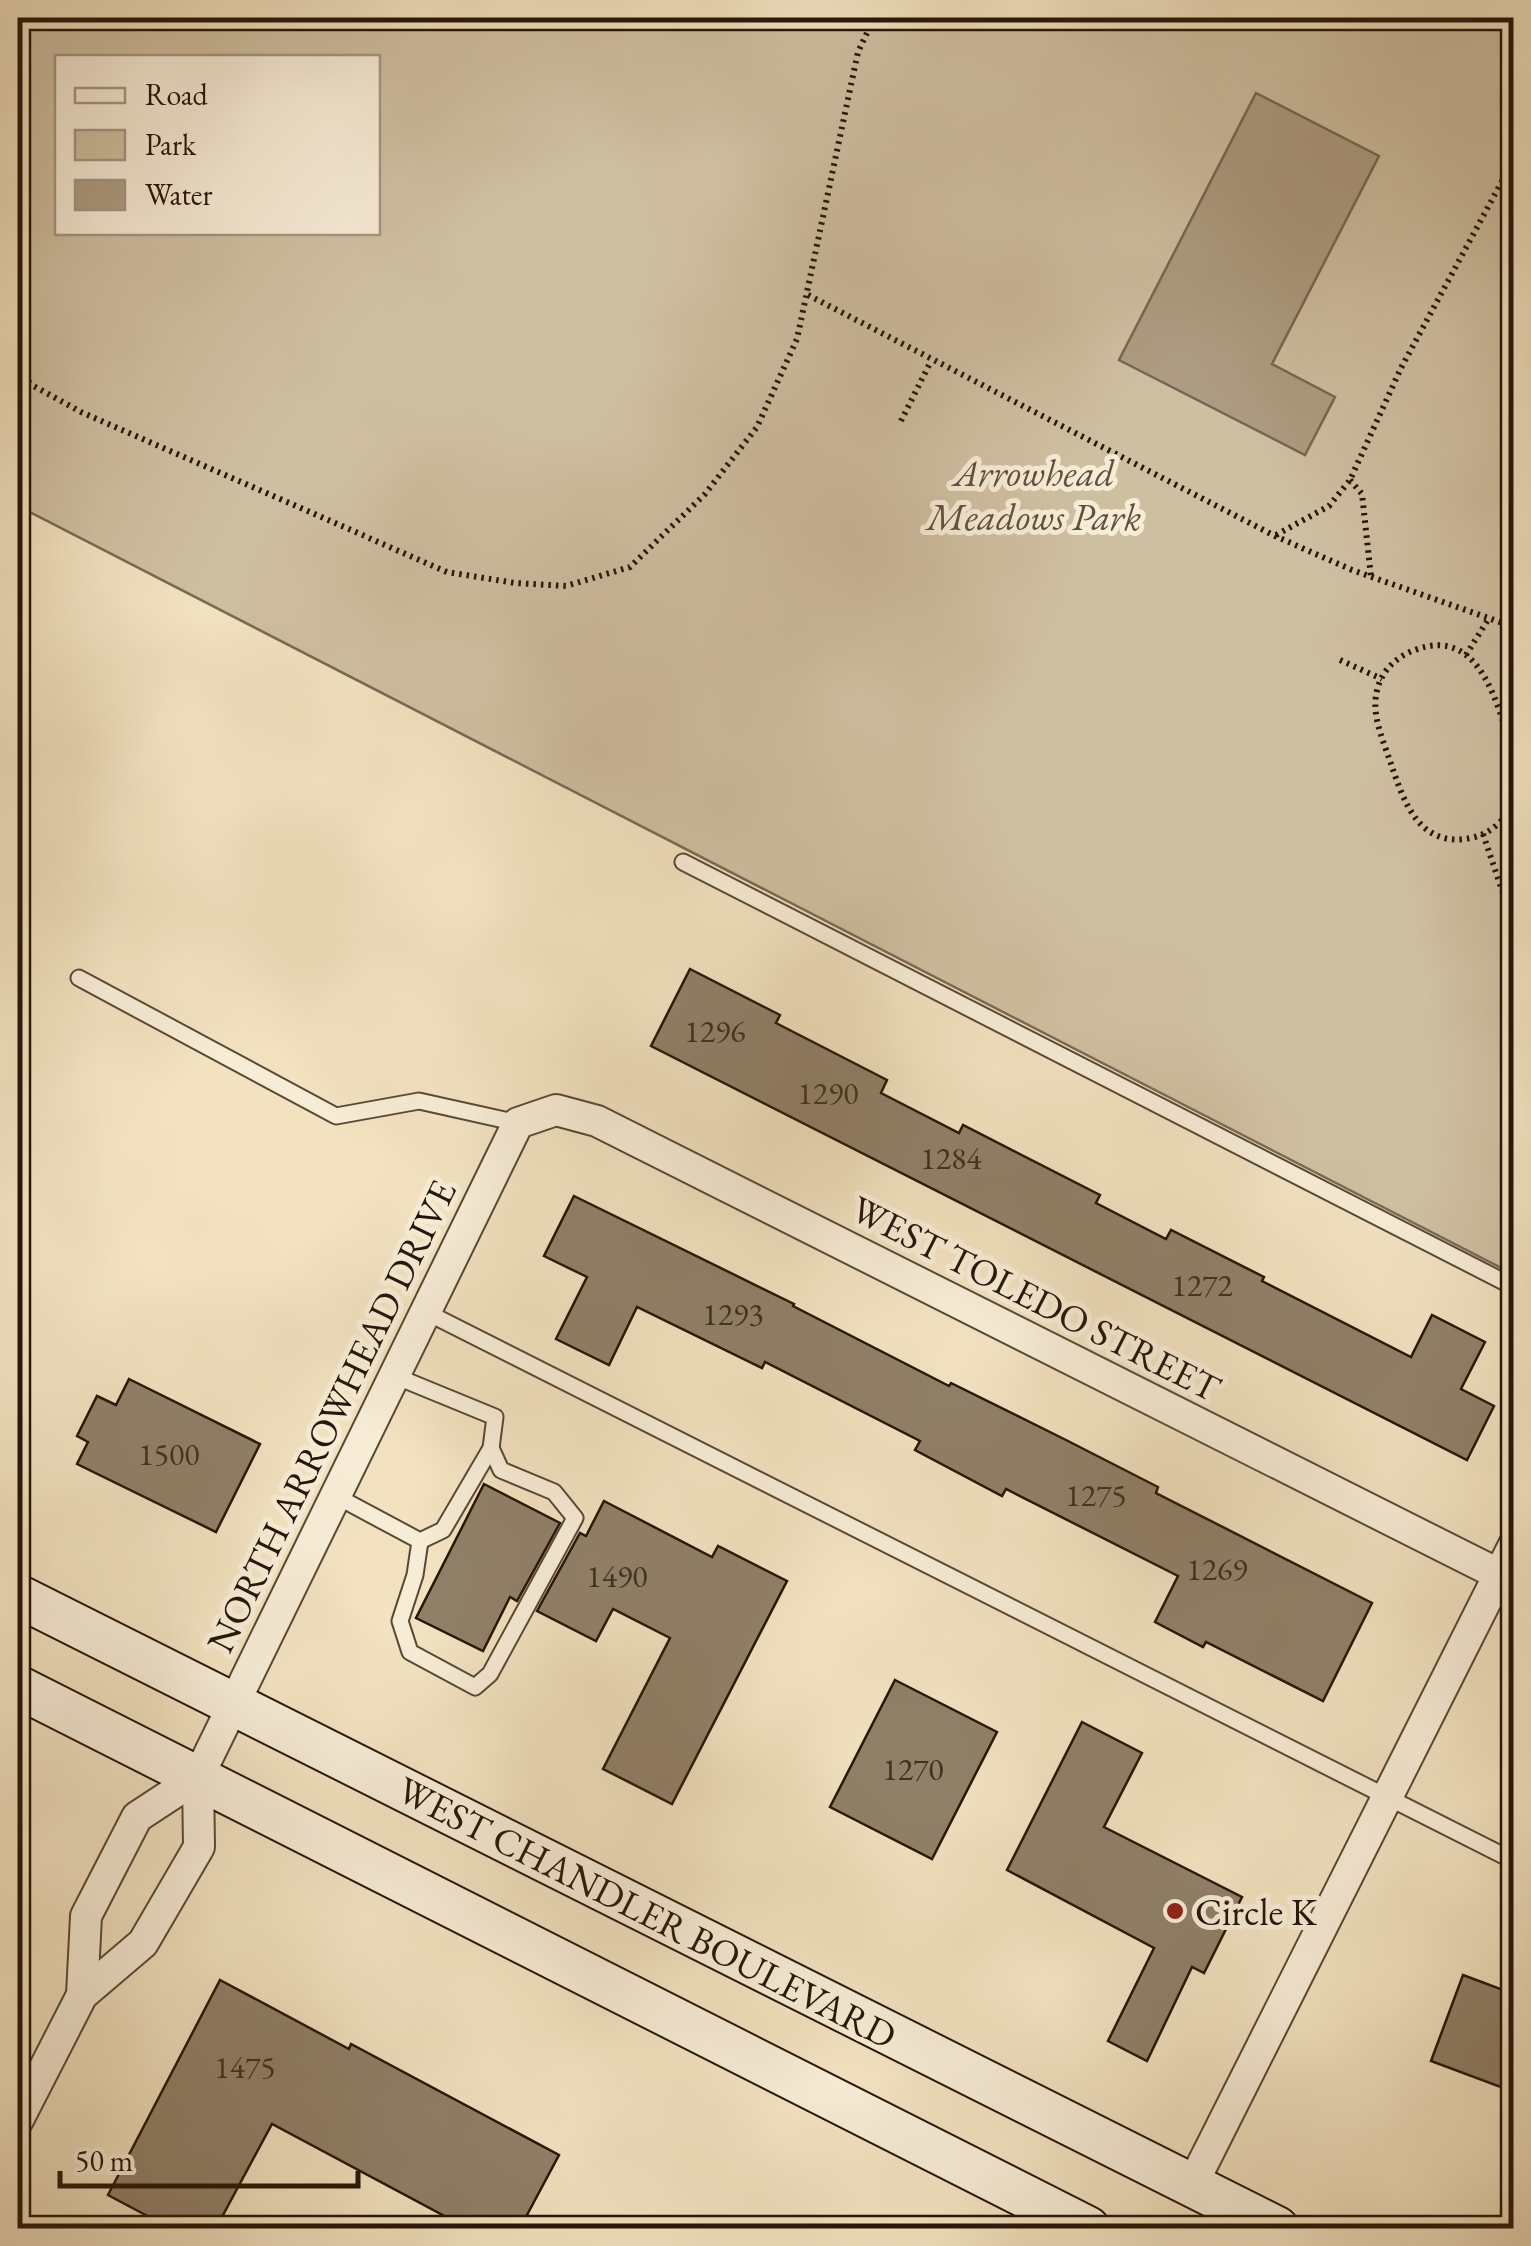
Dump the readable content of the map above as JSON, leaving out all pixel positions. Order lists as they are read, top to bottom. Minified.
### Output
{"streets":{"main road":["WEST CHANDLER BOULEVARD"],"street":["WEST TOLEDO STREET","NORTH ARROWHEAD DRIVE"]},"crossings":[["WEST TOLEDO STREET","NORTH ARROWHEAD DRIVE"],["NORTH ARROWHEAD DRIVE","WEST CHANDLER BOULEVARD"]],"parks":["Arrowhead Meadows Park"],"places":["Circle K"],"house_numbers":["1296","1290","1284","1272","1293","1500","1275","1269","1490","1270","1475"],"legend":["Road","Park","Water"],"scale_bar":"50 m"}
